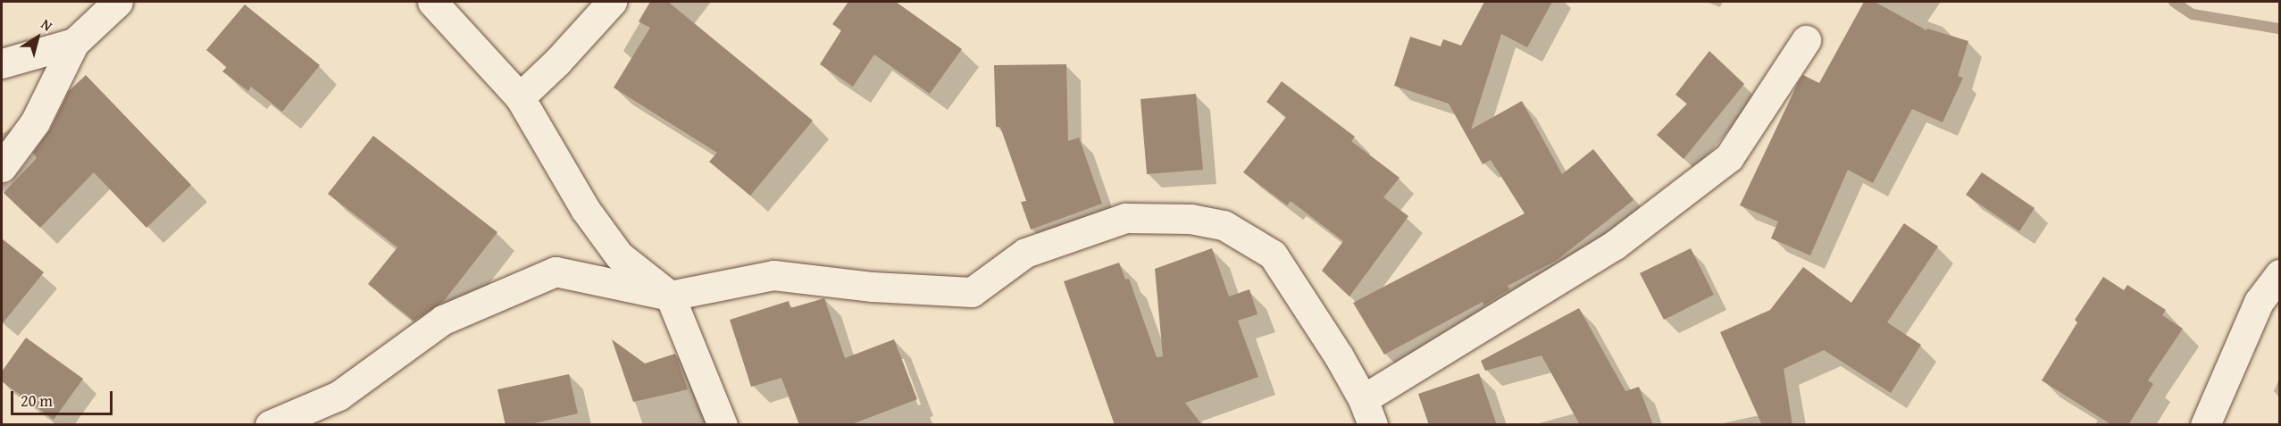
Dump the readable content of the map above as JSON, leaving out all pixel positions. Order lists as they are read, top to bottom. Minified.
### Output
{"scale_bar":"20 m","north":"top right"}
